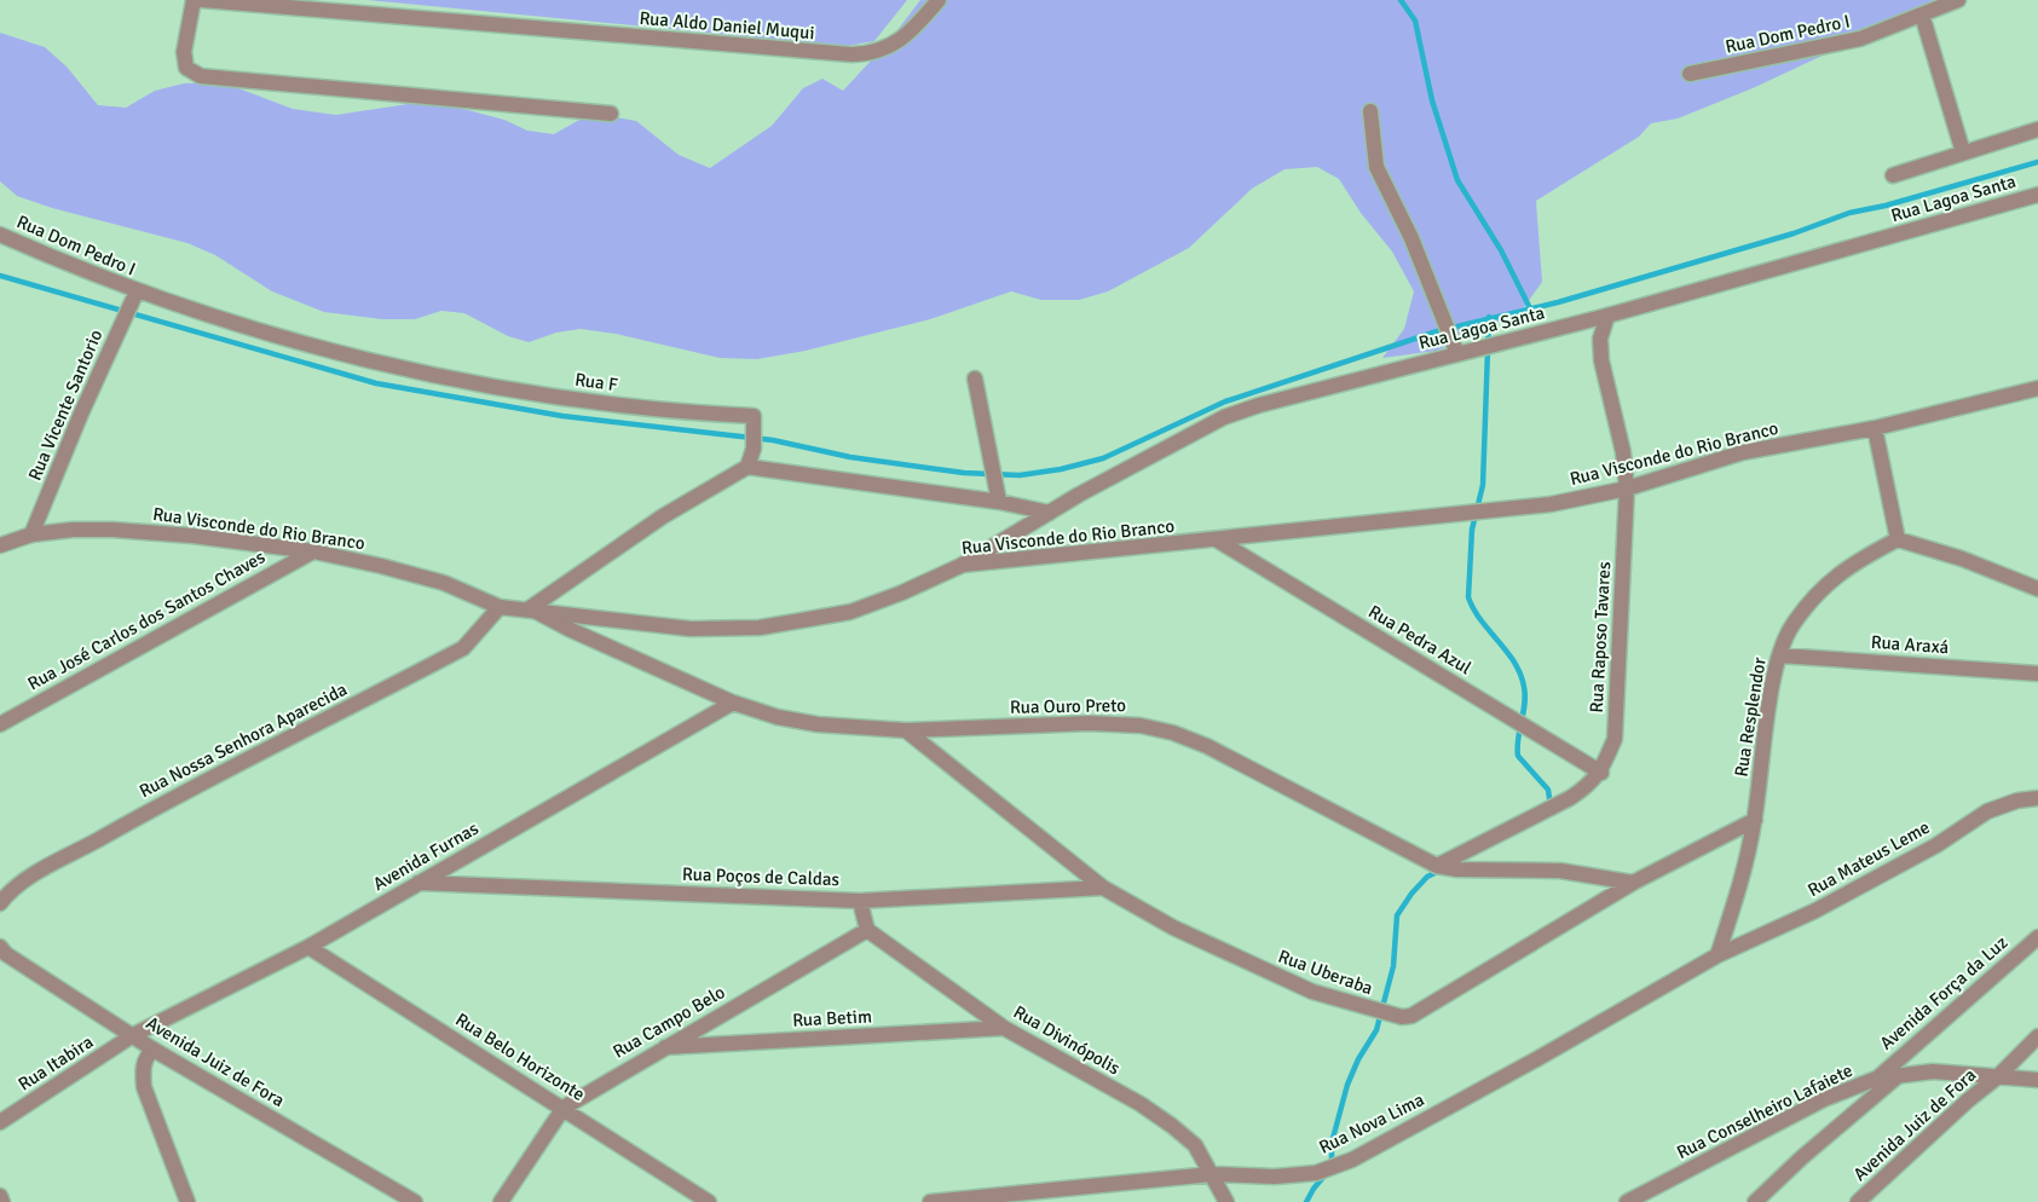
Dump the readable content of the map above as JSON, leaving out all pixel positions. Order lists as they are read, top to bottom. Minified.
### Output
{"streets":{"street":["Rua Aldo Daniel Muqui","Rua Dom Pedro I","Rua Lagoa Santa","Rua F","Rua Vicente Santorio","Rua Visconde do Rio Branco","Rua José Carlos dos Santos Chaves","Rua Raposo Tavares","Rua Pedra Azul","Rua Araxá","Rua Ouro Preto","Rua Resplendor","Rua Nossa Senhora Aparecida","Avenida Furnas","Rua Mateus Leme","Rua Poços de Caldas","Rua Uberaba","Avenida Força da Luz","Rua Betim","Rua Campo Belo","Rua Divinópolis","Rua Belo Horizonte","Avenida Juiz de Fora","Rua Itabira","Rua Conselheiro Lafaiete","Rua Nova Lima"]},"crossings":[["Rua Dom Pedro I","Rua F"],["Rua Dom Pedro I","Rua Vicente Santorio"],["Rua Lagoa Santa","Rua Visconde do Rio Branco"],["Rua Lagoa Santa","Rua Raposo Tavares"],["Rua F","Rua Vicente Santorio"],["Rua Vicente Santorio","Rua Visconde do Rio Branco"],["Rua Visconde do Rio Branco","Rua José Carlos dos Santos Chaves"],["Rua Visconde do Rio Branco","Rua Raposo Tavares"],["Rua Visconde do Rio Branco","Rua Pedra Azul"],["Rua Visconde do Rio Branco","Rua Ouro Preto"],["Rua Visconde do Rio Branco","Rua Nossa Senhora Aparecida"],["Rua Raposo Tavares","Rua Pedra Azul"],["Rua Raposo Tavares","Rua Ouro Preto"],["Rua Araxá","Rua Resplendor"],["Rua Ouro Preto","Avenida Furnas"],["Rua Ouro Preto","Rua Uberaba"],["Rua Resplendor","Rua Mateus Leme"],["Rua Resplendor","Rua Uberaba"],["Rua Resplendor","Rua Nova Lima"],["Avenida Furnas","Rua Poços de Caldas"],["Avenida Furnas","Rua Belo Horizonte"],["Avenida Furnas","Avenida Juiz de Fora"],["Avenida Furnas","Rua Itabira"],["Rua Mateus Leme","Rua Nova Lima"],["Rua Poços de Caldas","Rua Uberaba"],["Avenida Força da Luz","Rua Conselheiro Lafaiete"],["Rua Betim","Rua Campo Belo"],["Rua Betim","Rua Divinópolis"],["Rua Campo Belo","Rua Divinópolis"],["Rua Campo Belo","Rua Belo Horizonte"],["Rua Divinópolis","Rua Nova Lima"],["Avenida Juiz de Fora","Rua Itabira"],["Avenida Juiz de Fora","Rua Conselheiro Lafaiete"]]}
